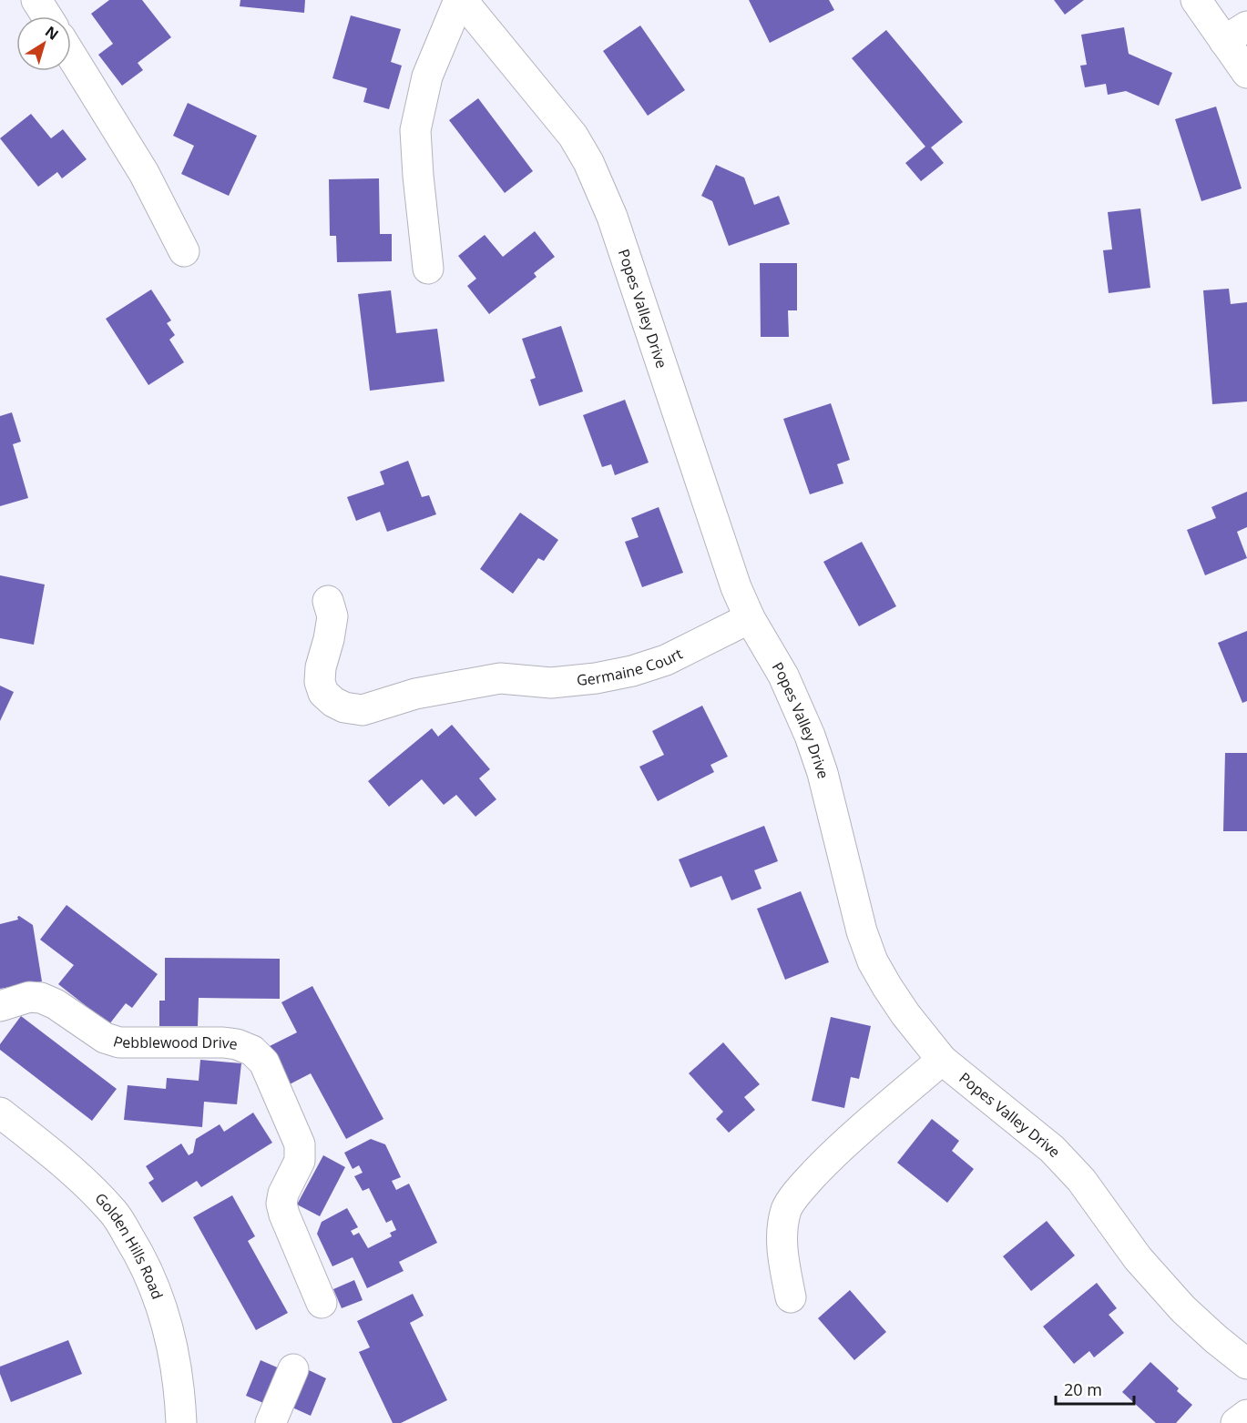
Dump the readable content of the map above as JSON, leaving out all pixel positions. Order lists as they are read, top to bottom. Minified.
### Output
{"streets":{"street":["Popes Valley Drive","Germaine Court","Pebblewood Drive","Golden Hills Road"]},"crossings":[["Popes Valley Drive","Germaine Court"]],"scale_bar":"20 m","north":"top right"}
